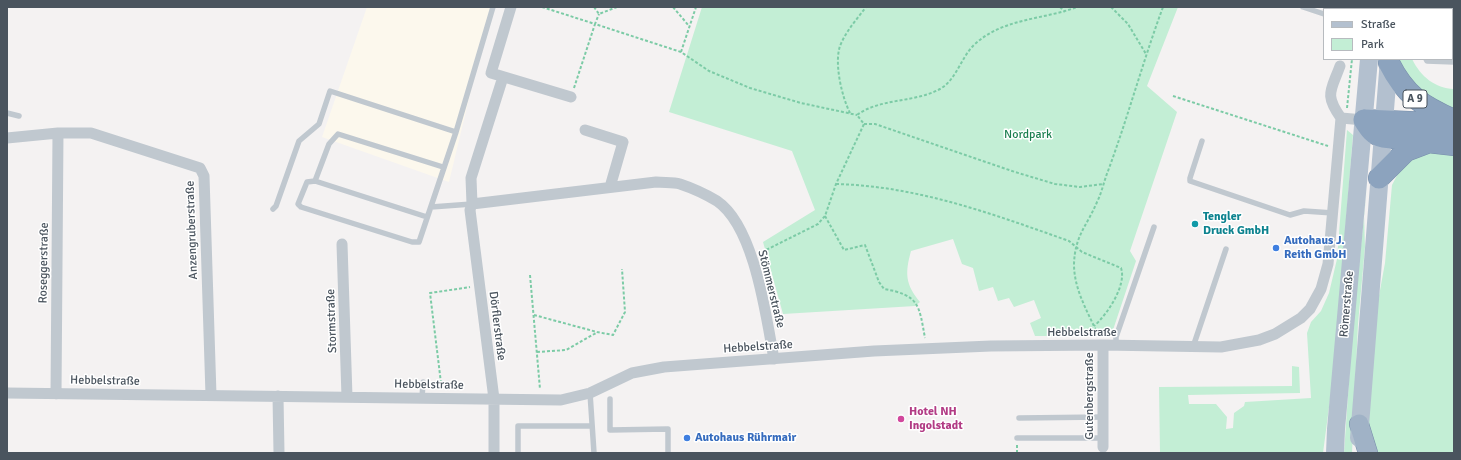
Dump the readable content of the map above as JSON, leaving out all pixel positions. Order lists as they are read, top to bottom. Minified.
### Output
{"streets":{"highway":["A 9"],"main road":["Römerstraße"],"street":["Anzengruberstraße","Roseggerstraße","Stömmerstraße","Stormstraße","Dörflerstraße","Hebbelstraße","Gutenbergstraße"]},"crossings":[["A 9","Römerstraße"],["A 9","Hebbelstraße"],["Anzengruberstraße","Roseggerstraße"],["Anzengruberstraße","Hebbelstraße"],["Roseggerstraße","Hebbelstraße"],["Stömmerstraße","Dörflerstraße"],["Stömmerstraße","Hebbelstraße"],["Römerstraße","Hebbelstraße"],["Stormstraße","Hebbelstraße"],["Dörflerstraße","Hebbelstraße"],["Hebbelstraße","Gutenbergstraße"]],"parks":["Nordpark"],"places":["Tengler Druck GmbH","Autohaus J. Reith GmbH","Hotel NH Ingolstadt","Autohaus Rührmair"],"legend":["Straße","Park"]}
